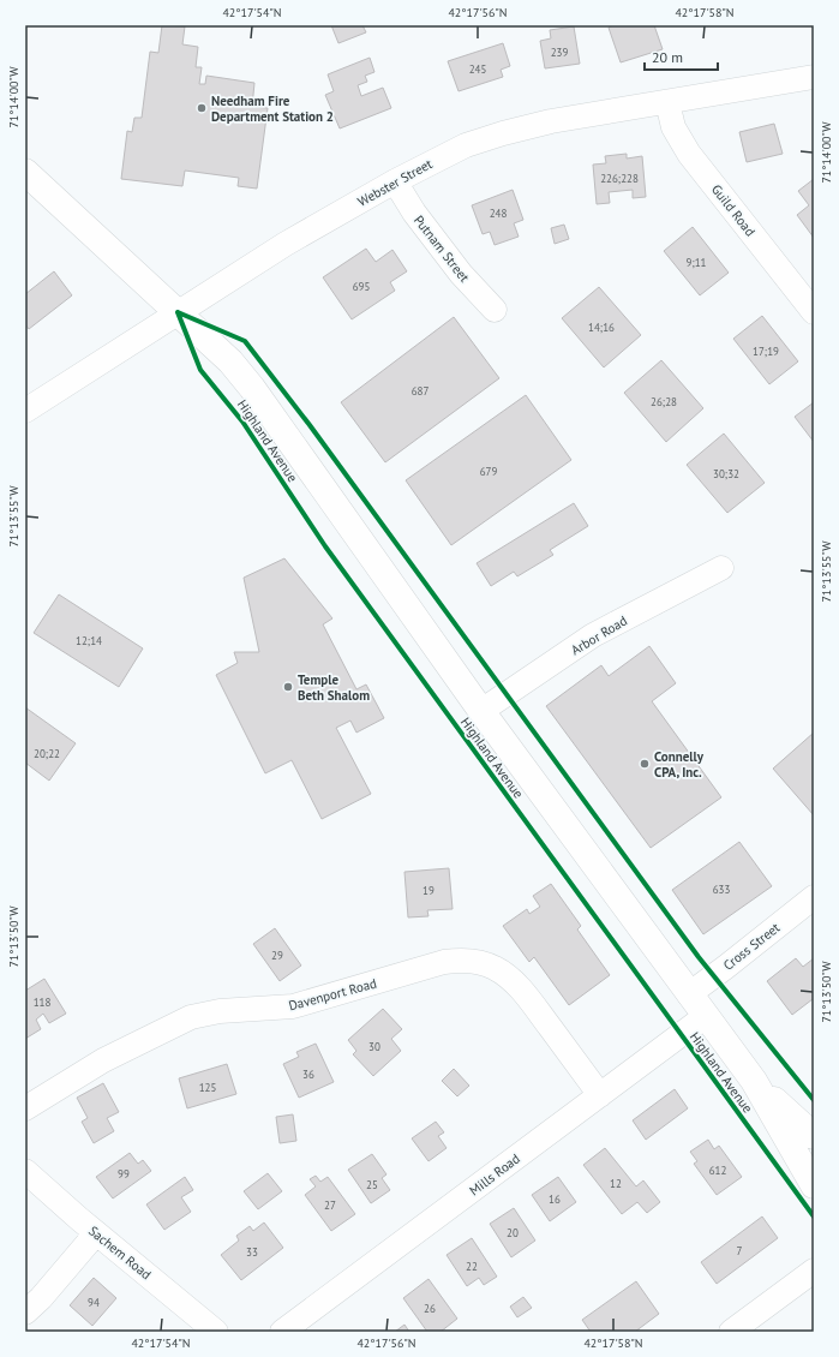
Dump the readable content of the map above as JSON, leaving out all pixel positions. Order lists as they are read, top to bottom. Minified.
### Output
{"streets":{"main road":["Highland Avenue"],"street":["Webster Street","Guild Road","Putnam Street","Arbor Road","Cross Street","Davenport Road","Mills Road","Sachem Road"]},"crossings":[["Webster Street","Guild Road"],["Webster Street","Putnam Street"],["Webster Street","Highland Avenue"],["Highland Avenue","Arbor Road"],["Highland Avenue","Cross Street"],["Highland Avenue","Mills Road"],["Davenport Road","Mills Road"]],"places":["Needham Fire Department Station 2","Temple Beth Shalom","Connelly CPA, Inc."],"house_numbers":["239","245","226;228","248","9;11","695","14;16","17;19","687","26;28","679","30;32","12;14","20;22","633","19","29","118","30","36","125","612","99","12","25","16","27","20","7","33","22","94","26"],"scale_bar":"20 m","coordinates":["42°17'54\"N","42°17'56\"N","42°17'58\"N","71°14'00\"W","71°13'55\"W","71°13'50\"W"]}
